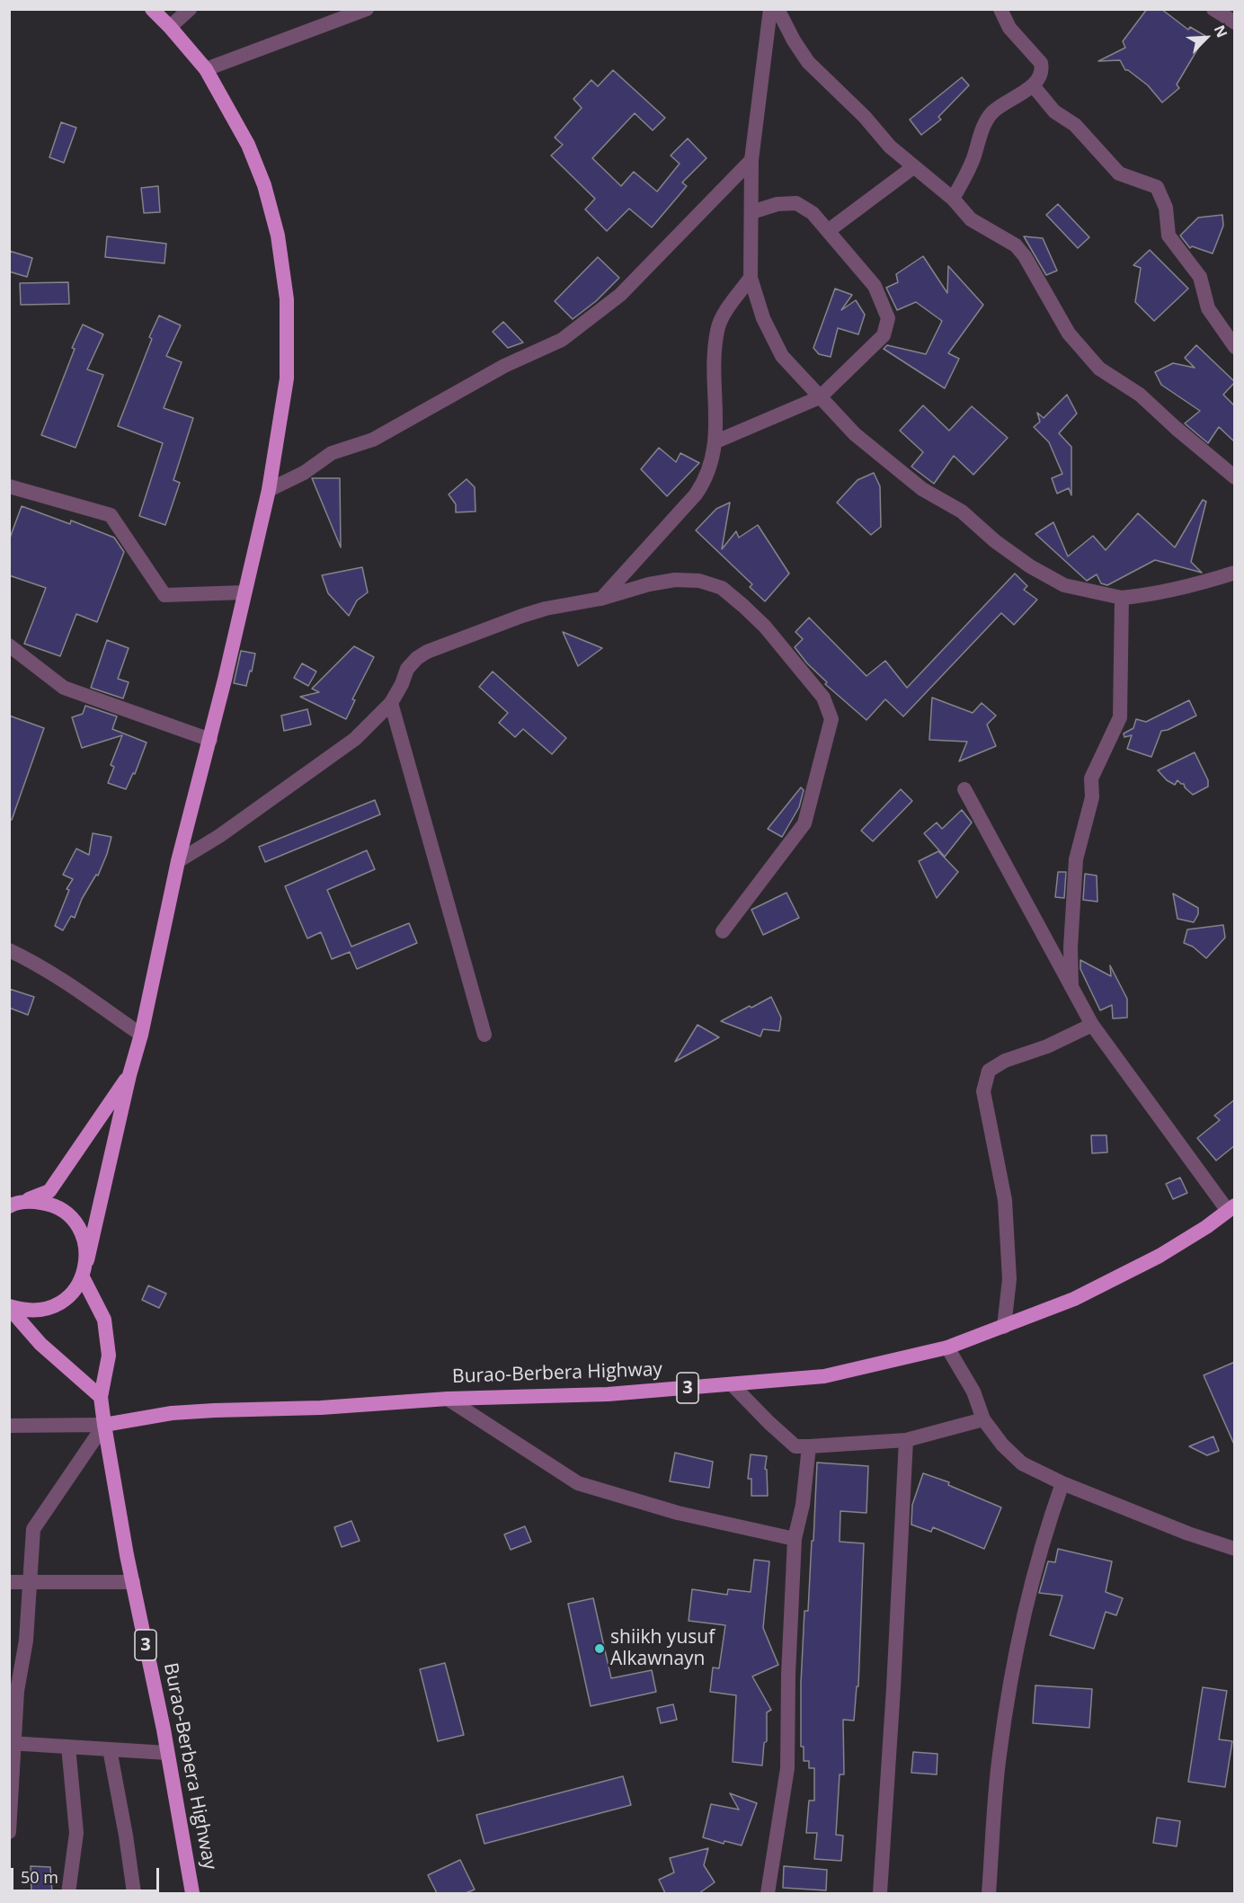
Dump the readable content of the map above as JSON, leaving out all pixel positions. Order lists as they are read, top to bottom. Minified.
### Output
{"streets":{"highway":["Burao-Berbera Highway","3"]},"places":["shiikh yusuf Alkawnayn"],"scale_bar":"50 m","north":"top right"}
